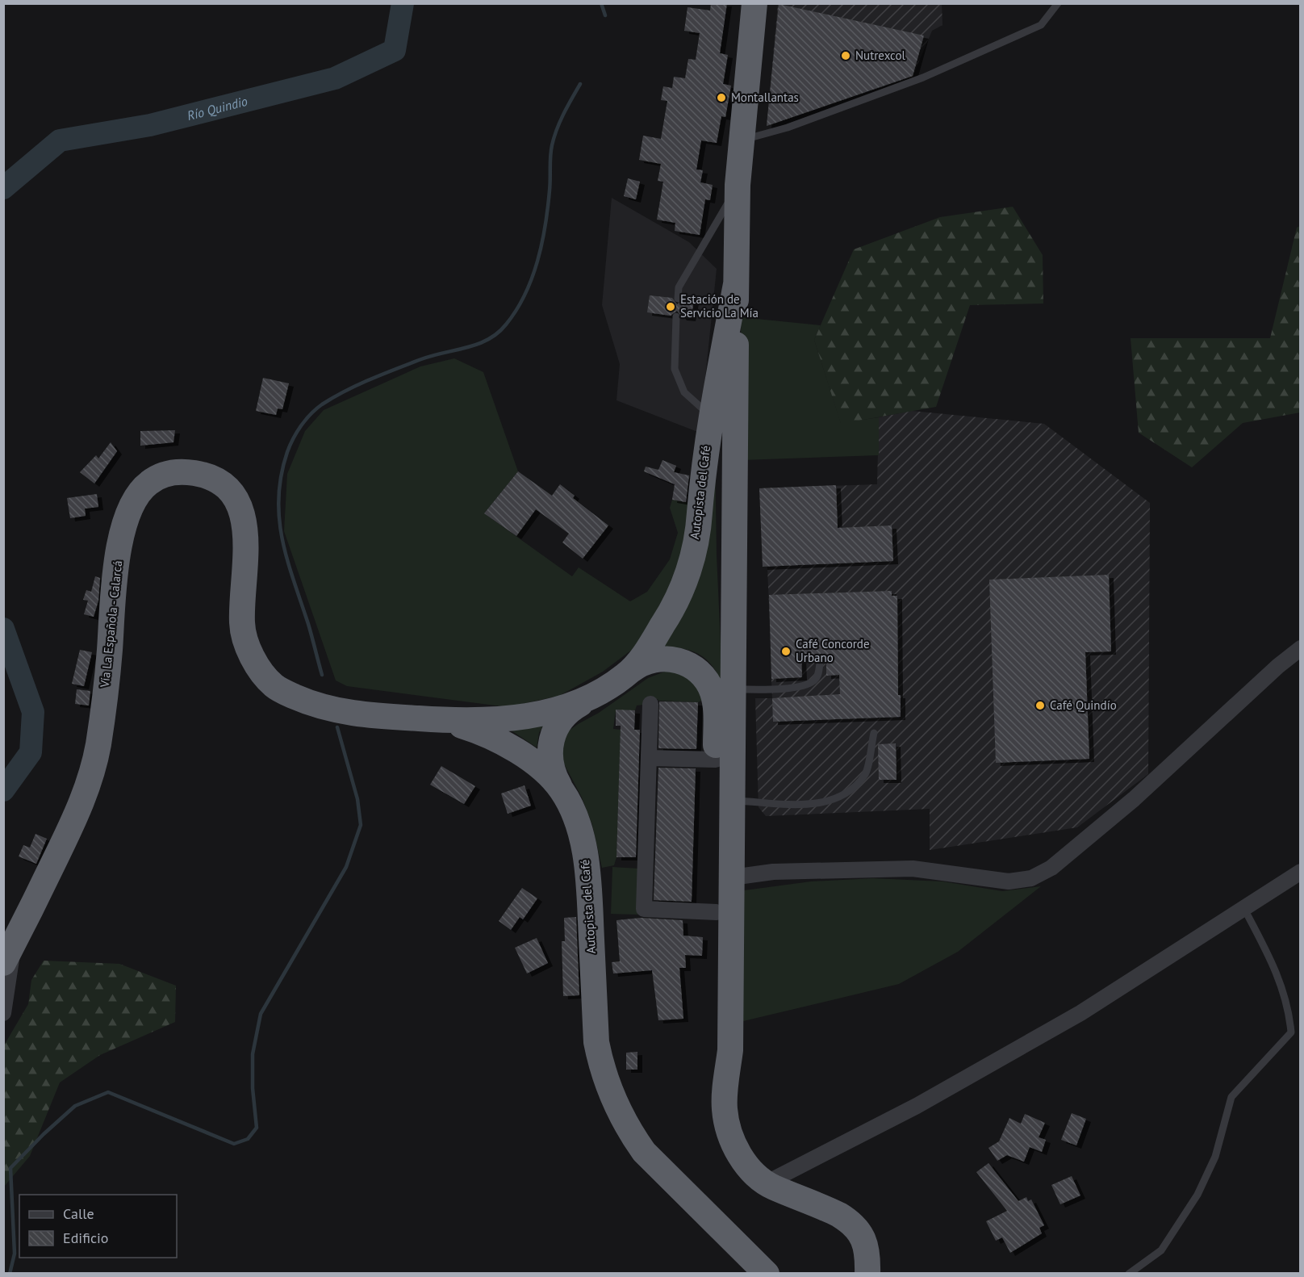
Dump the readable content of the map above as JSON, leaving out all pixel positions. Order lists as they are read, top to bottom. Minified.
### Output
{"streets":{"highway":["Autopista del Café","Vía La Española - Calarcá"]},"crossings":[["Autopista del Café","Vía La Española - Calarcá"]],"water":["Río Quindio"],"places":["Nutrexcol","Montallantas","Estación de Servicio La Mía","Café Concorde Urbano","Café Quindío"],"legend":["Calle","Edificio"]}
